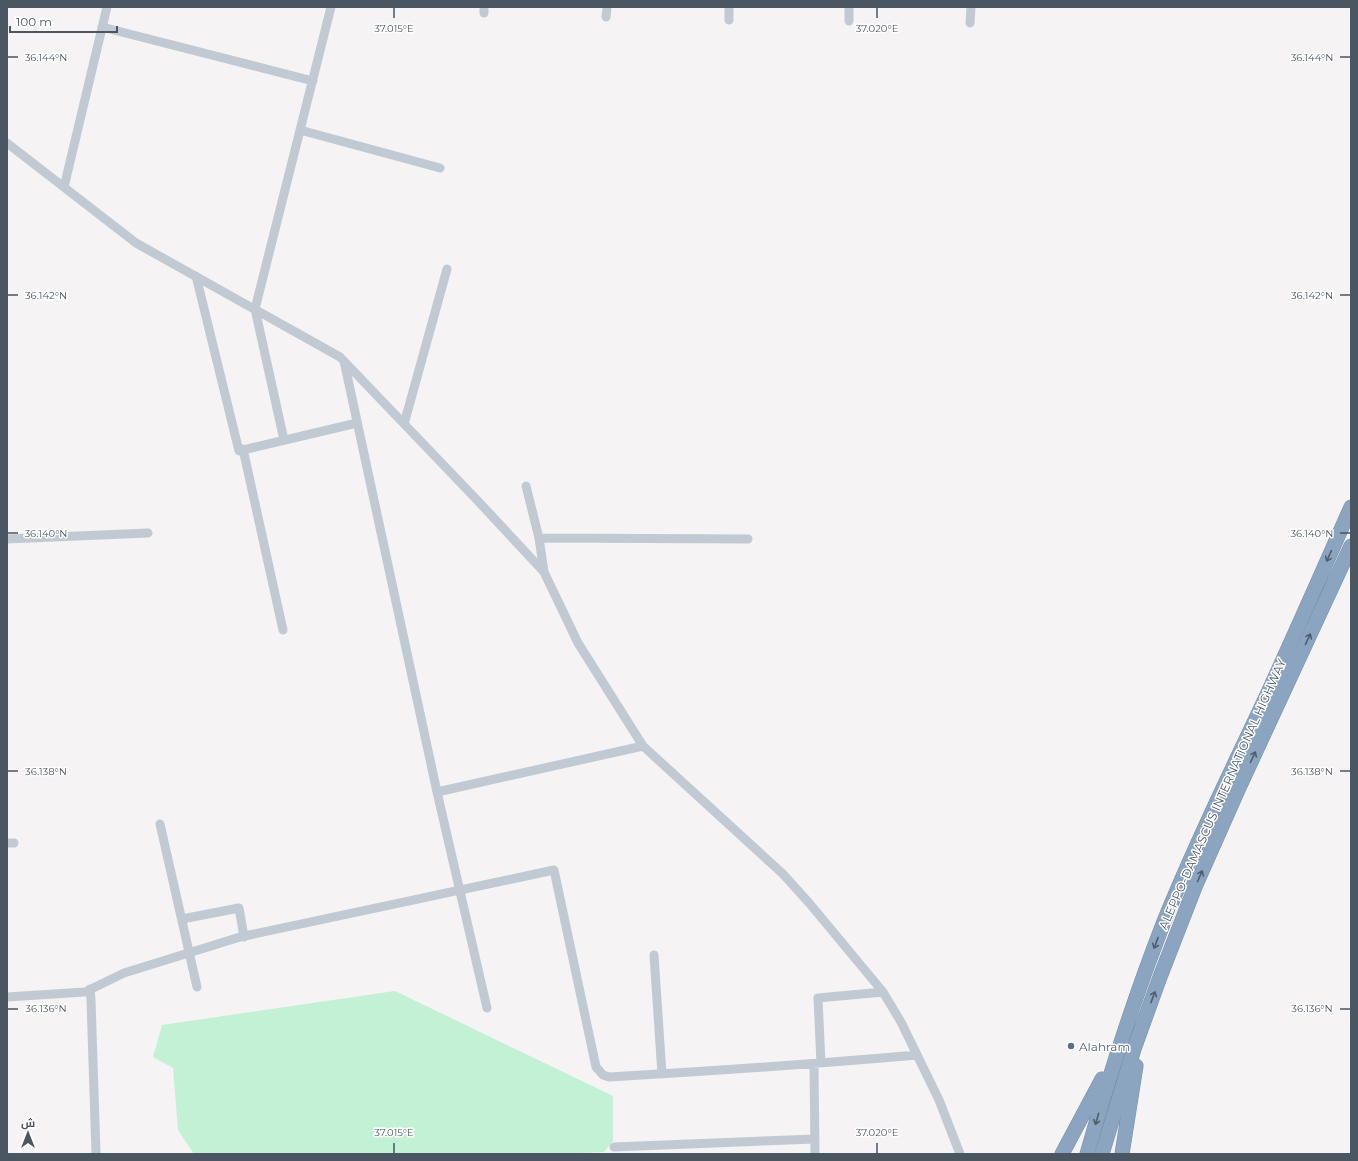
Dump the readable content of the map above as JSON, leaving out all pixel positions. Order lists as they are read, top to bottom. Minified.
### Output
{"streets":{"highway":["ALEPPO-DAMASCUS INTERNATIONAL HIGHWAY"]},"places":["Alahram"],"scale_bar":"100 m","north":"top","coordinates":["37.015°E","37.020°E","36.144°N","36.142°N","36.140°N","36.138°N","36.136°N"]}
